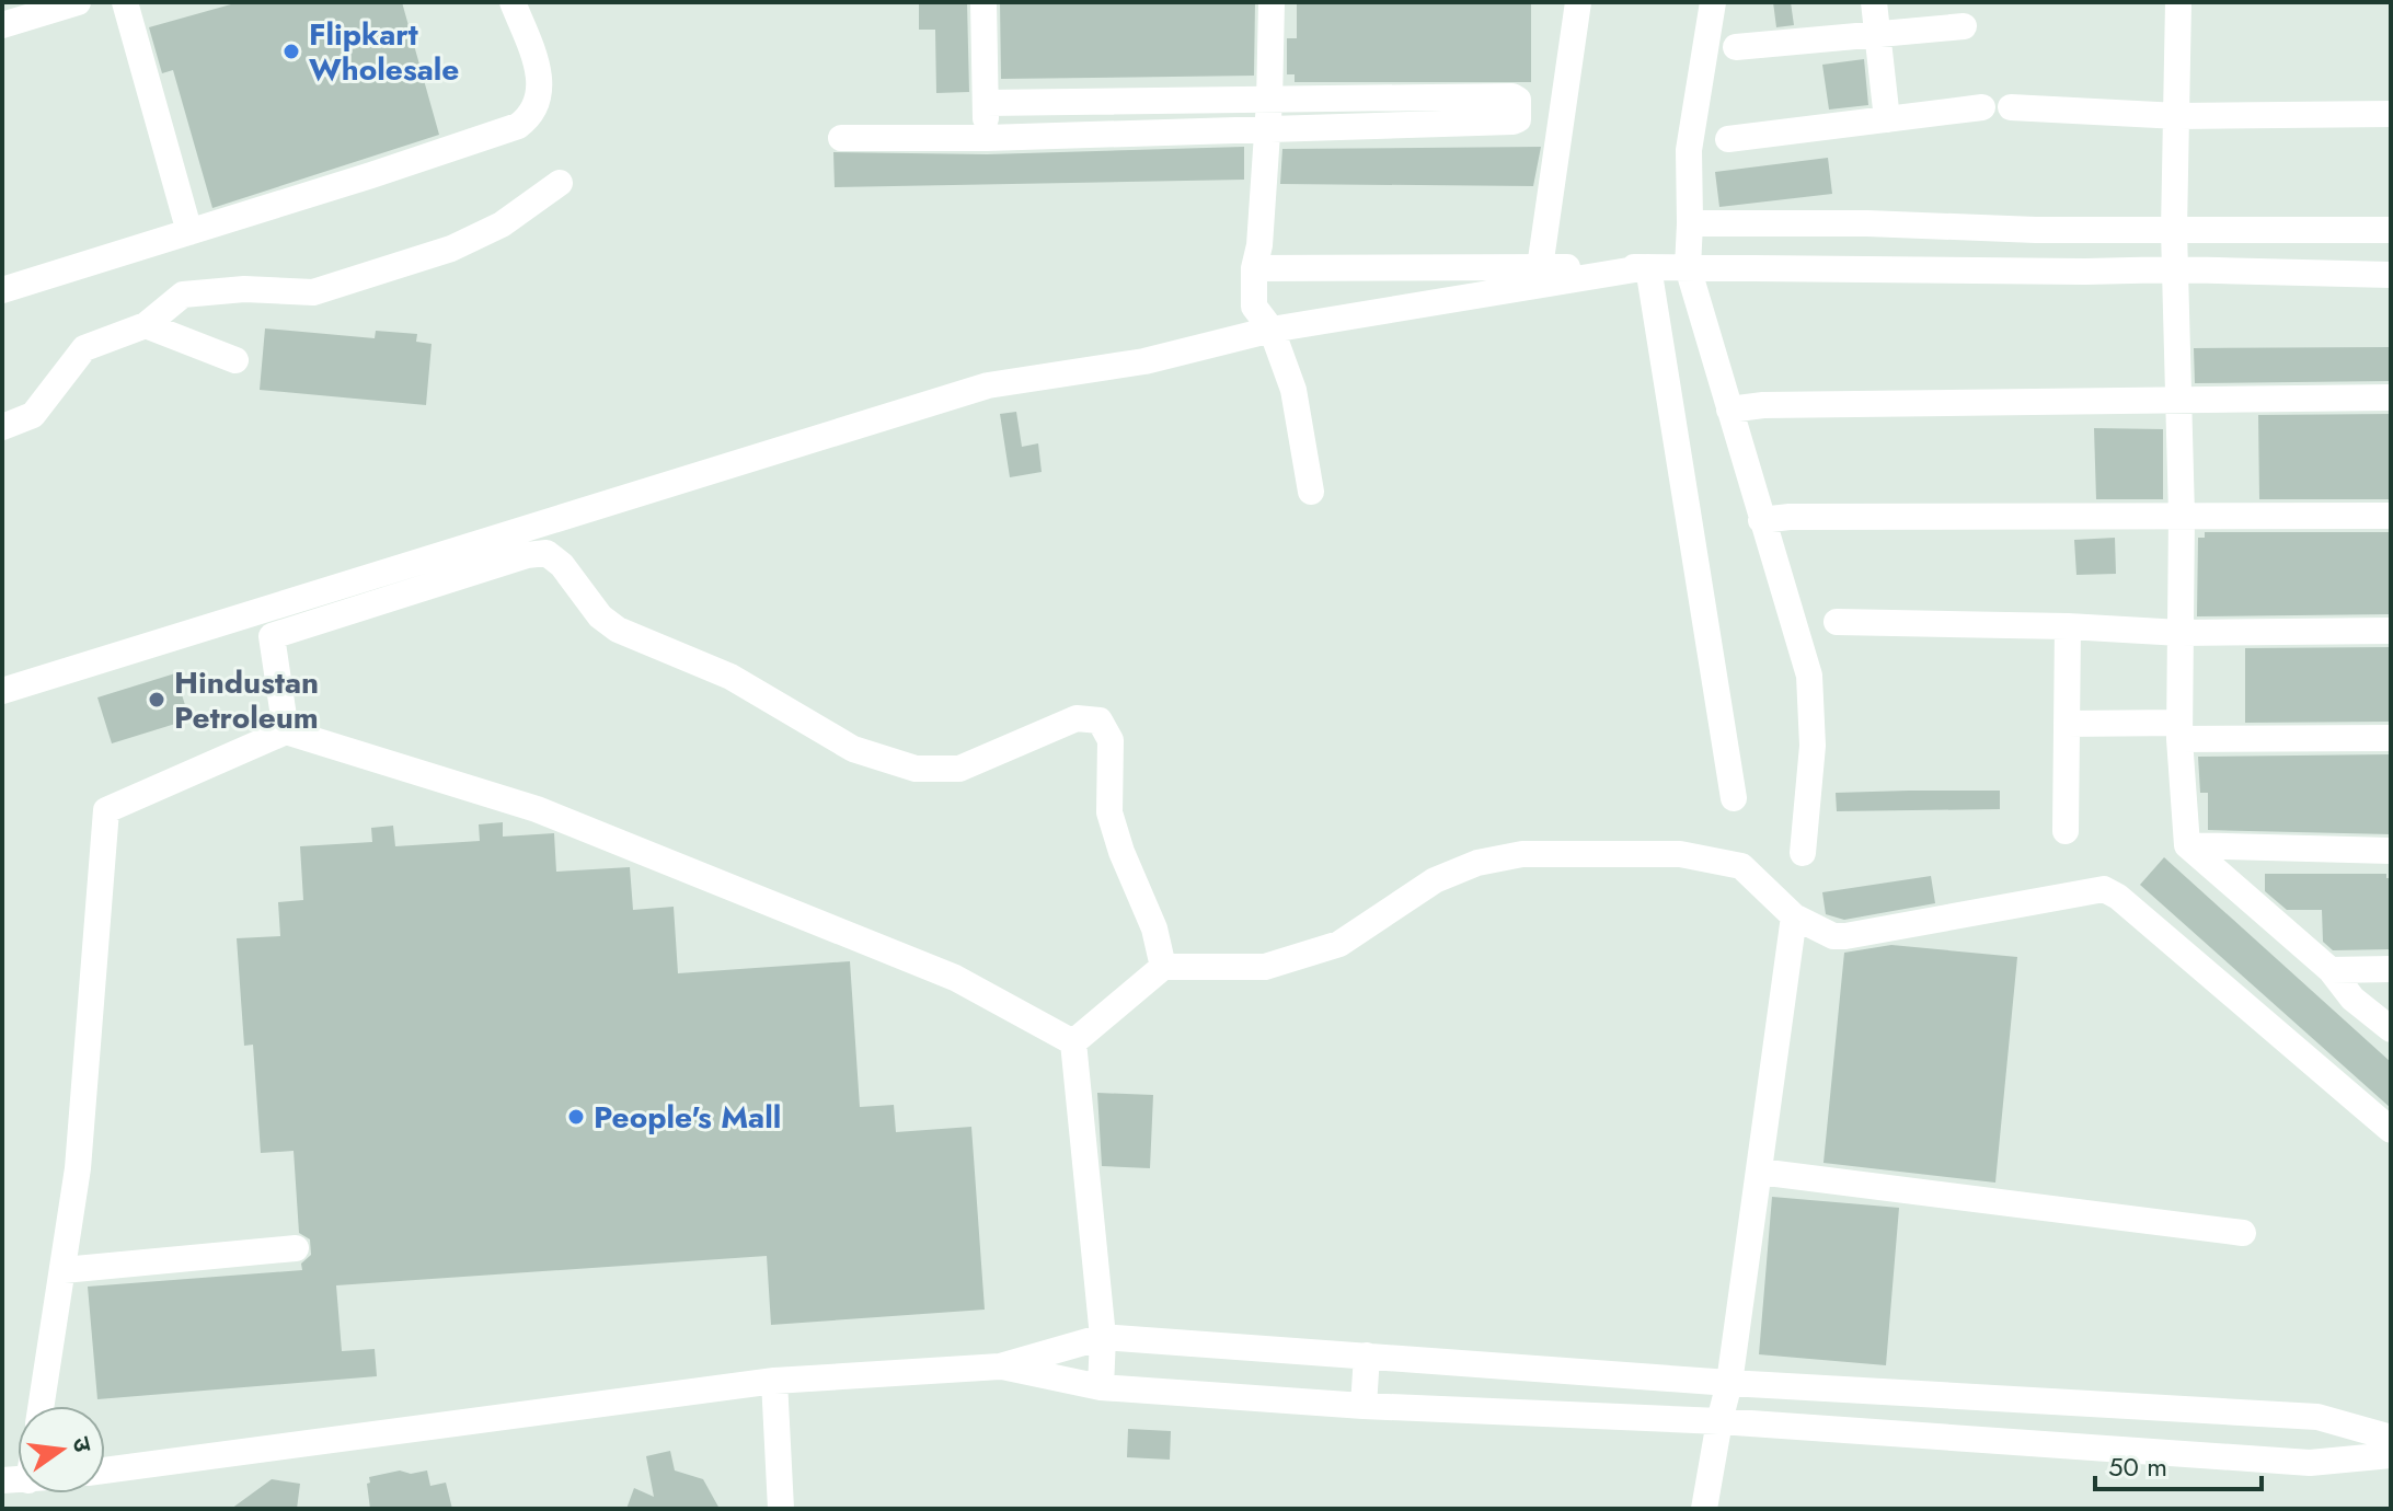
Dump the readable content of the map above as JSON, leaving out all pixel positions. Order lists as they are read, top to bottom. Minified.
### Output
{"places":["Flipkart Wholesale","Hindustan Petroleum","People's Mall"],"scale_bar":"50 m","north":"right"}
